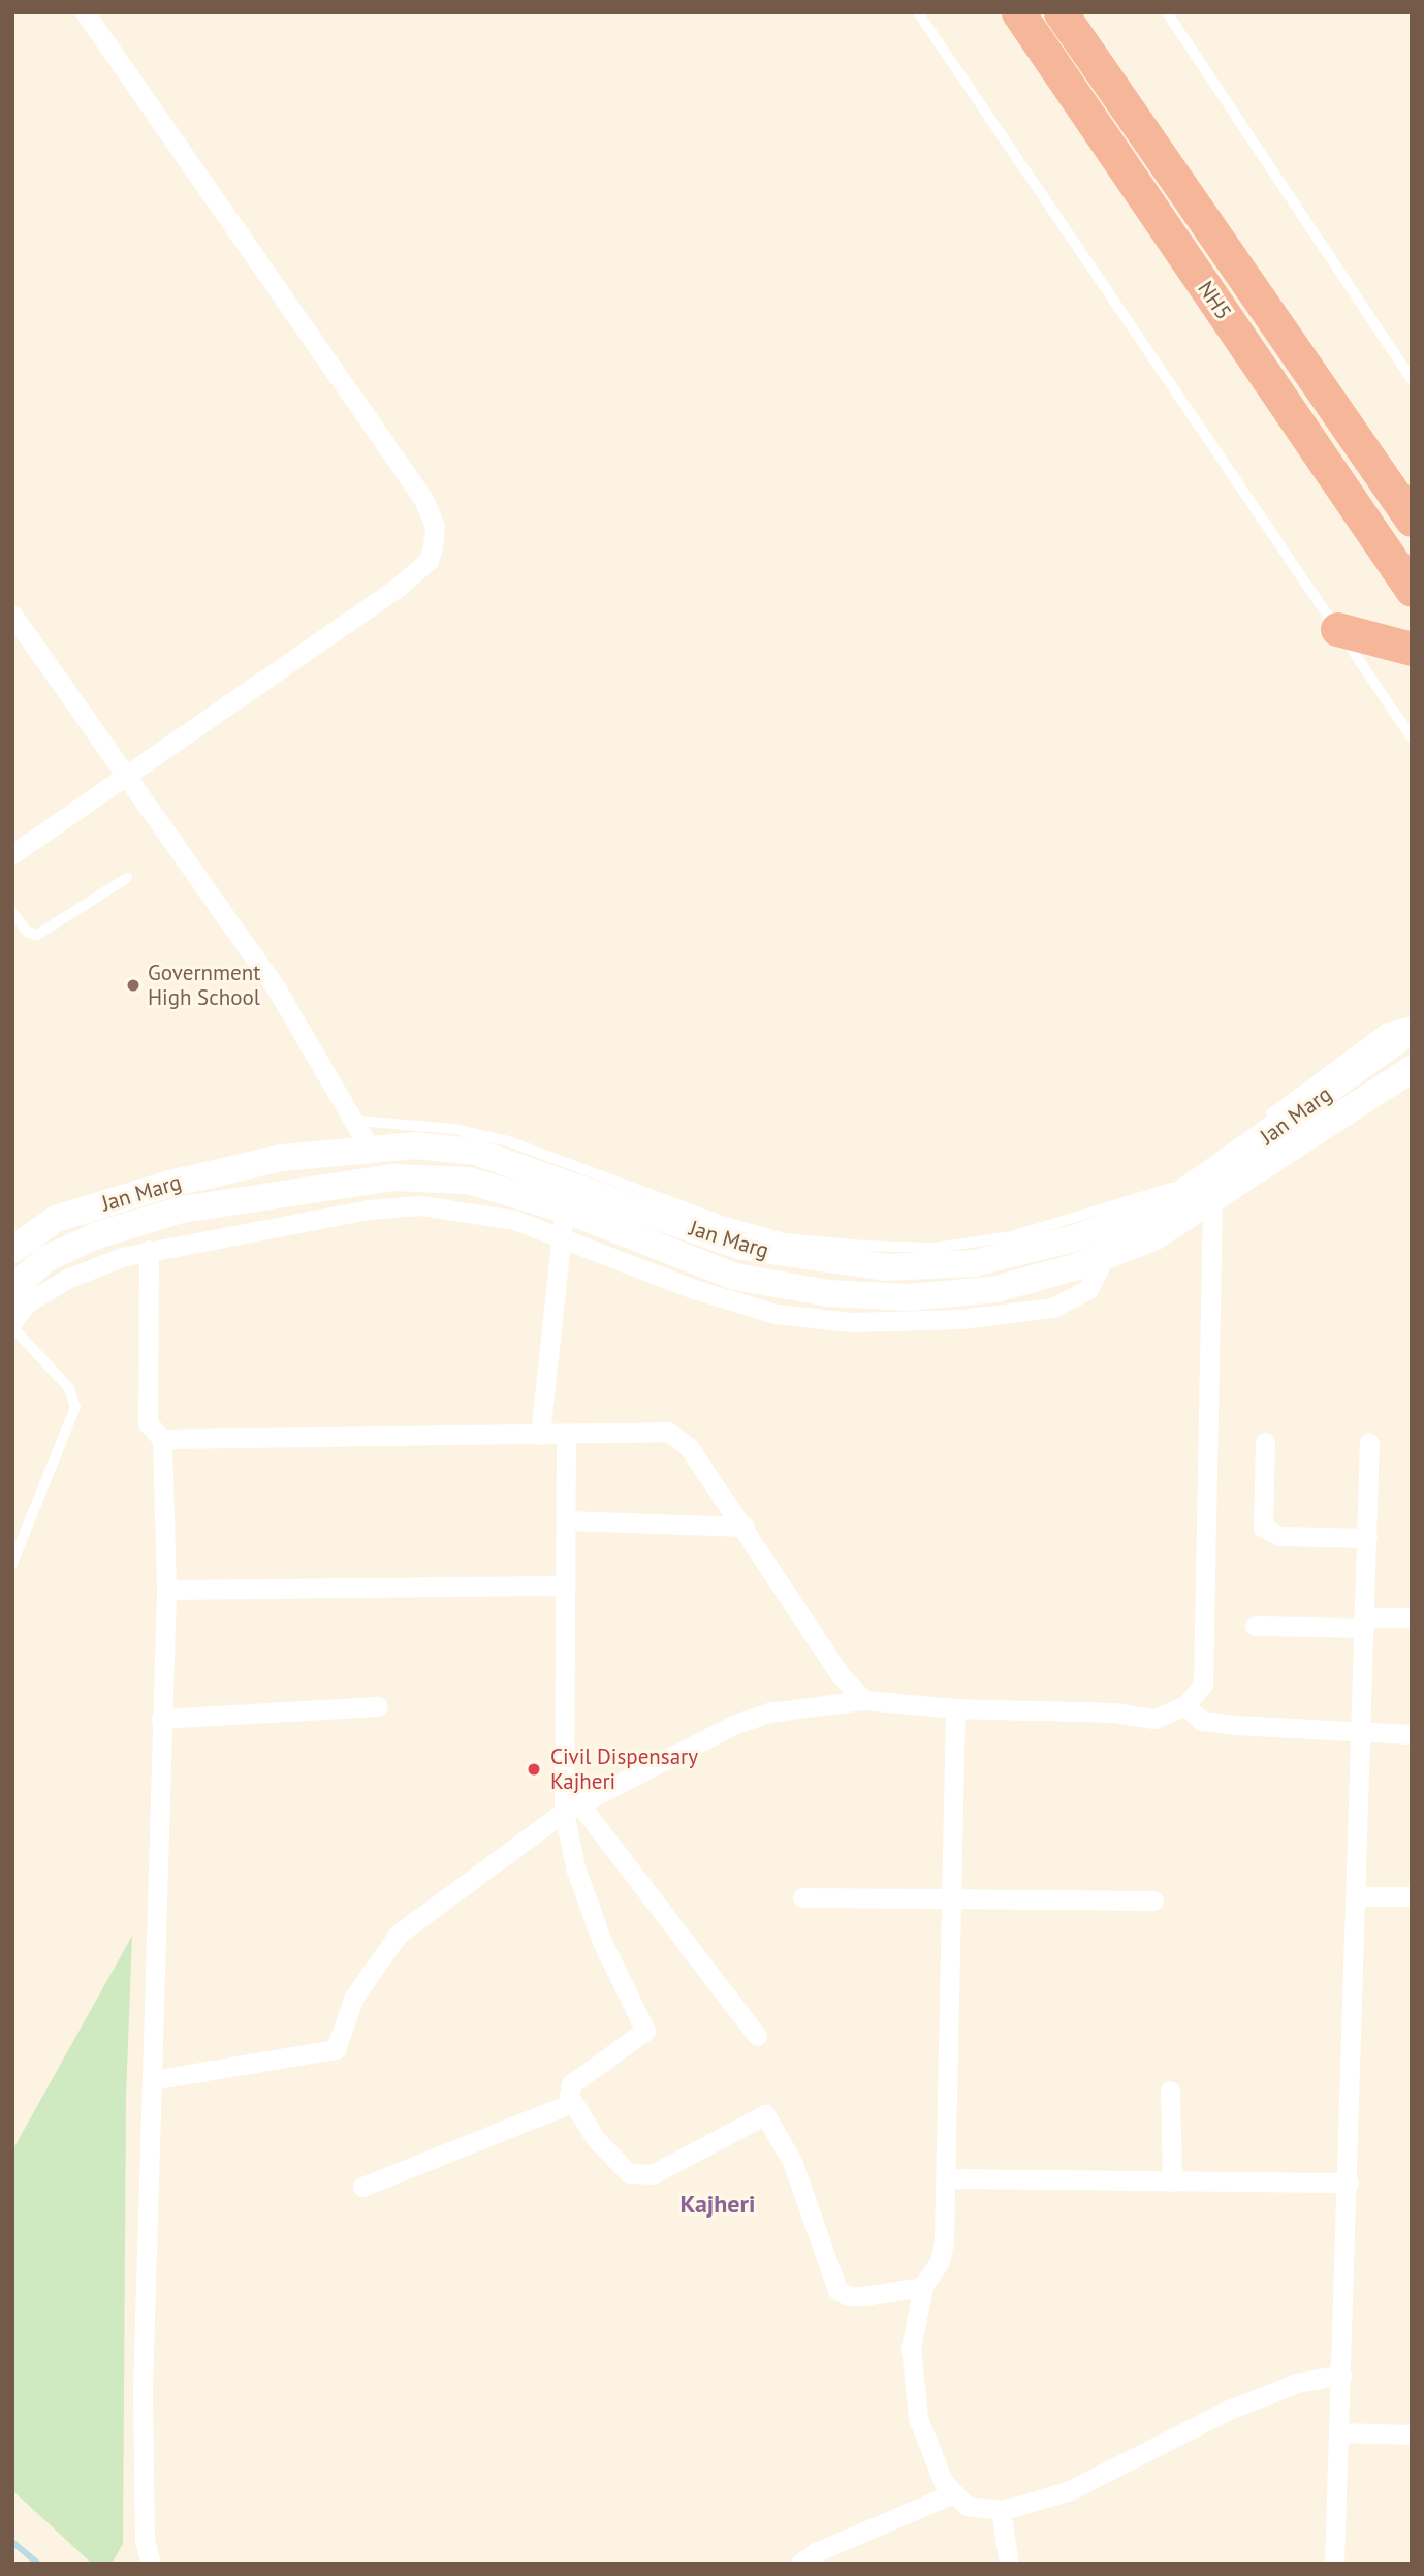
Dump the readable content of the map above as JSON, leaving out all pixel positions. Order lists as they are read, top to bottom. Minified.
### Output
{"streets":{"highway":["NH5"],"main road":["Jan Marg"]},"districts":["Kajheri"],"places":["Government High School","Civil Dispensary Kajheri"]}
